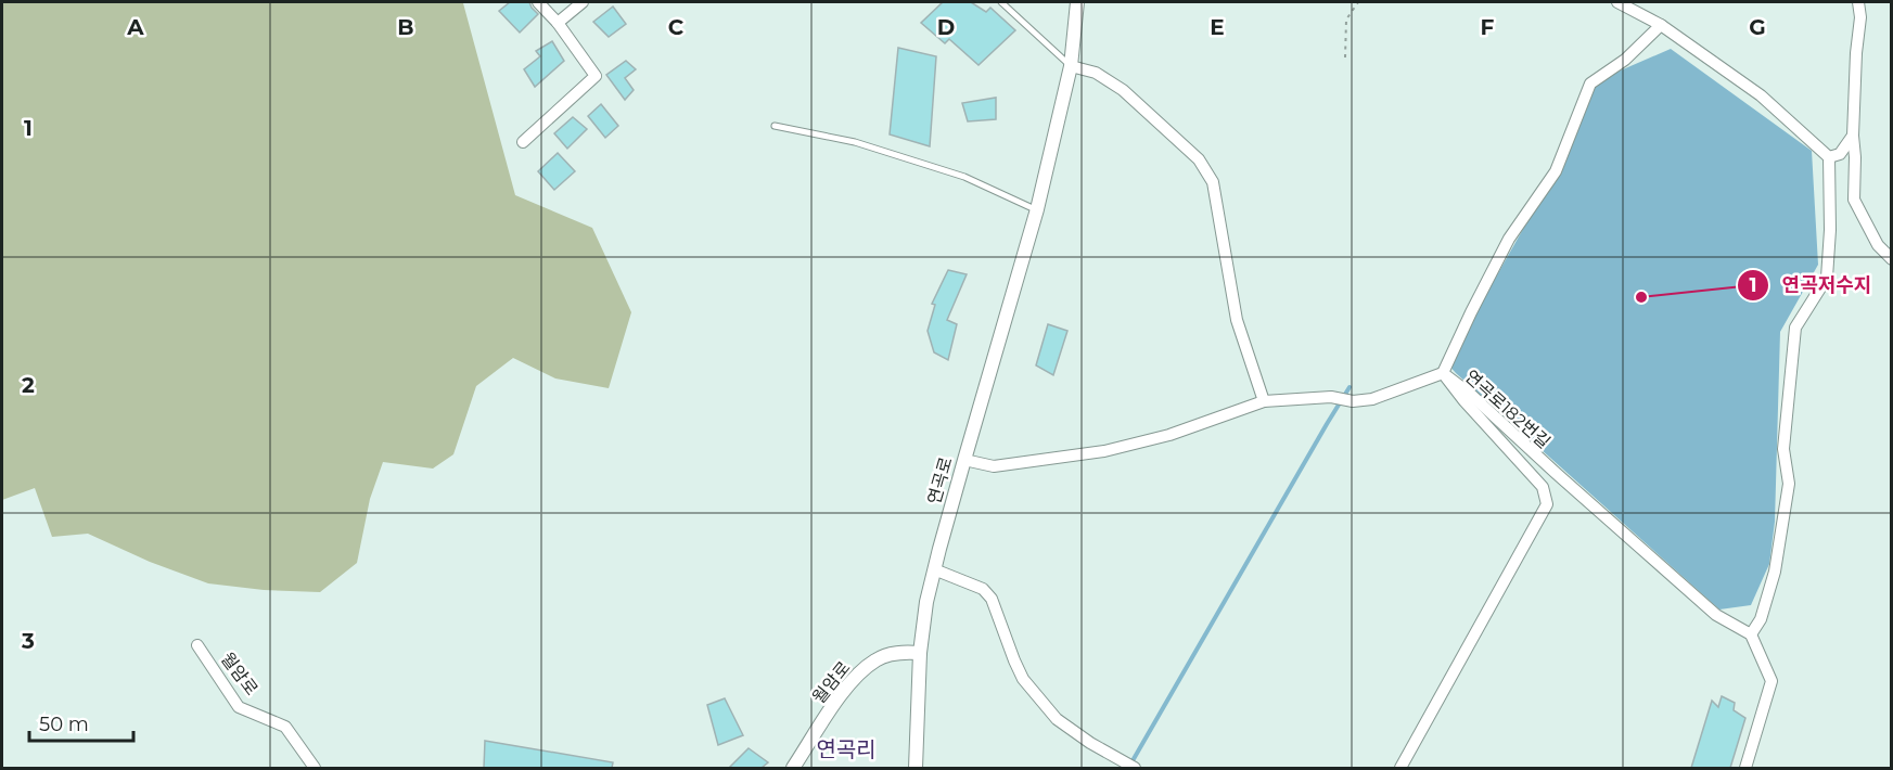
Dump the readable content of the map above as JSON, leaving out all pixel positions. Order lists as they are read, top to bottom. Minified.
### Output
{"streets":{"street":["연곡로182번길","연곡로","월암로"]},"crossings":[["연곡로182번길","연곡로"],["연곡로","월암로"]],"districts":["연곡리"],"places":["연곡저수지"],"scale_bar":"50 m","grid":{"columns":["A","B","C","D","E","F","G"],"rows":["1","2","3"]}}
